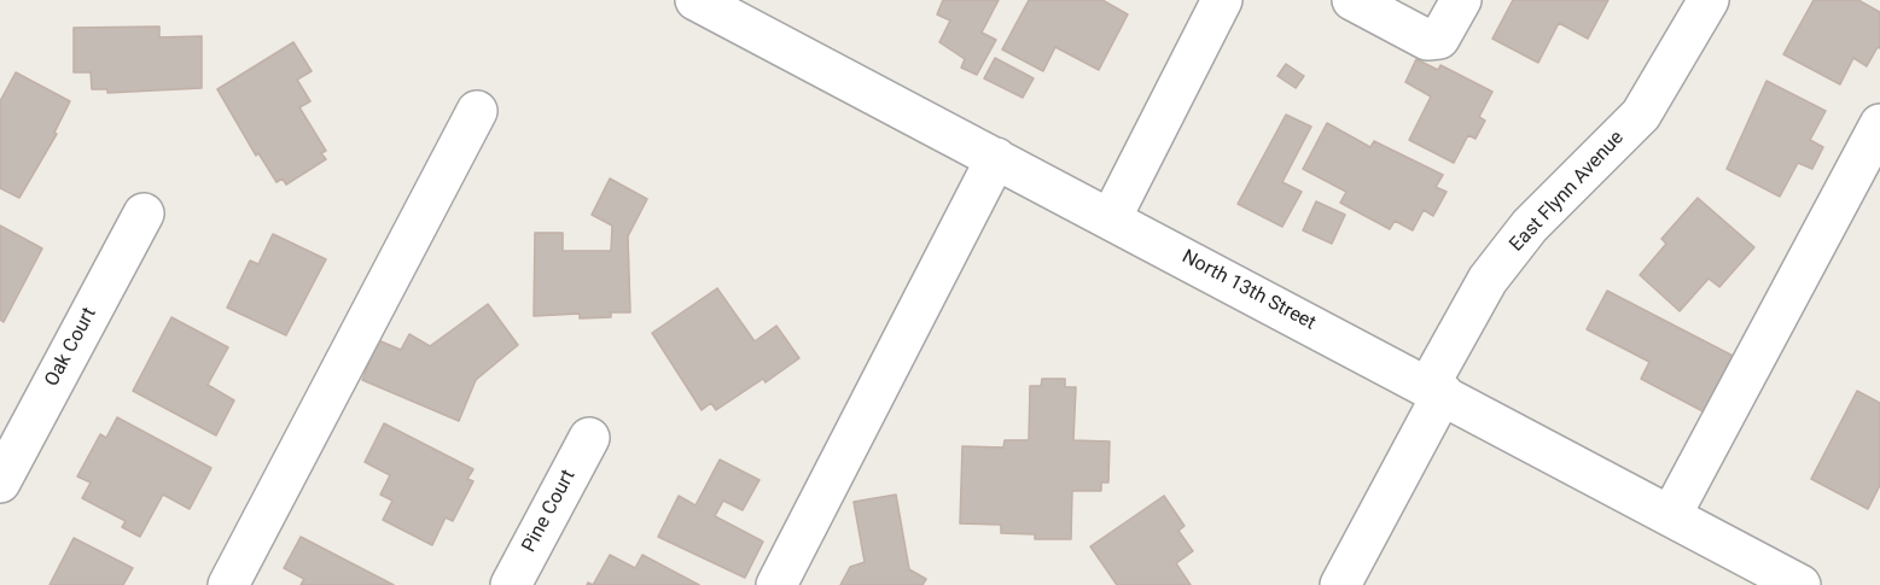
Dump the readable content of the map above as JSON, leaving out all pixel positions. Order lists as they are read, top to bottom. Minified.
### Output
{"streets":{"street":["East Flynn Avenue","North 13th Street","Oak Court","Pine Court"]},"crossings":[["East Flynn Avenue","North 13th Street"]]}
